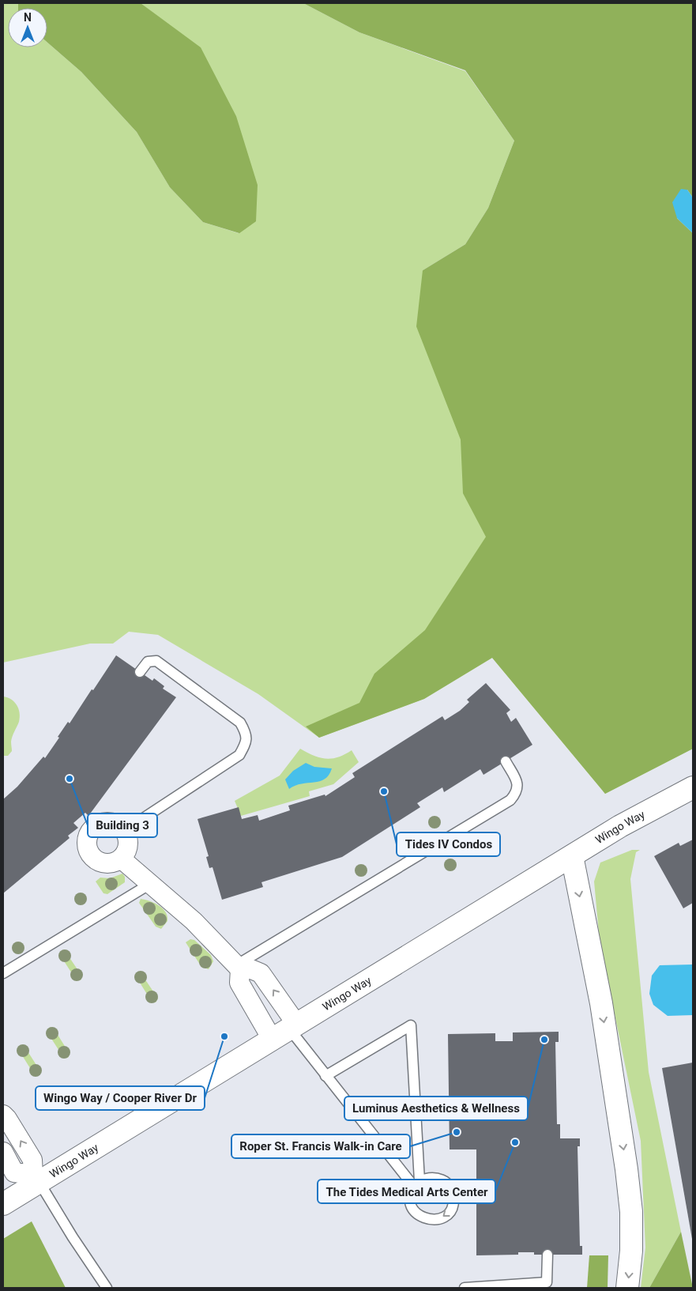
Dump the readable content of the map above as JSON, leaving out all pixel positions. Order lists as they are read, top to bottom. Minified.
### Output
{"streets":{"main road":["Wingo Way"]},"places":["Building 3","Tides IV Condos","Wingo Way / Cooper River Dr","Luminus Aesthetics & Wellness","Roper St. Francis Walk-in Care","The Tides Medical Arts Center"],"north":"top"}
